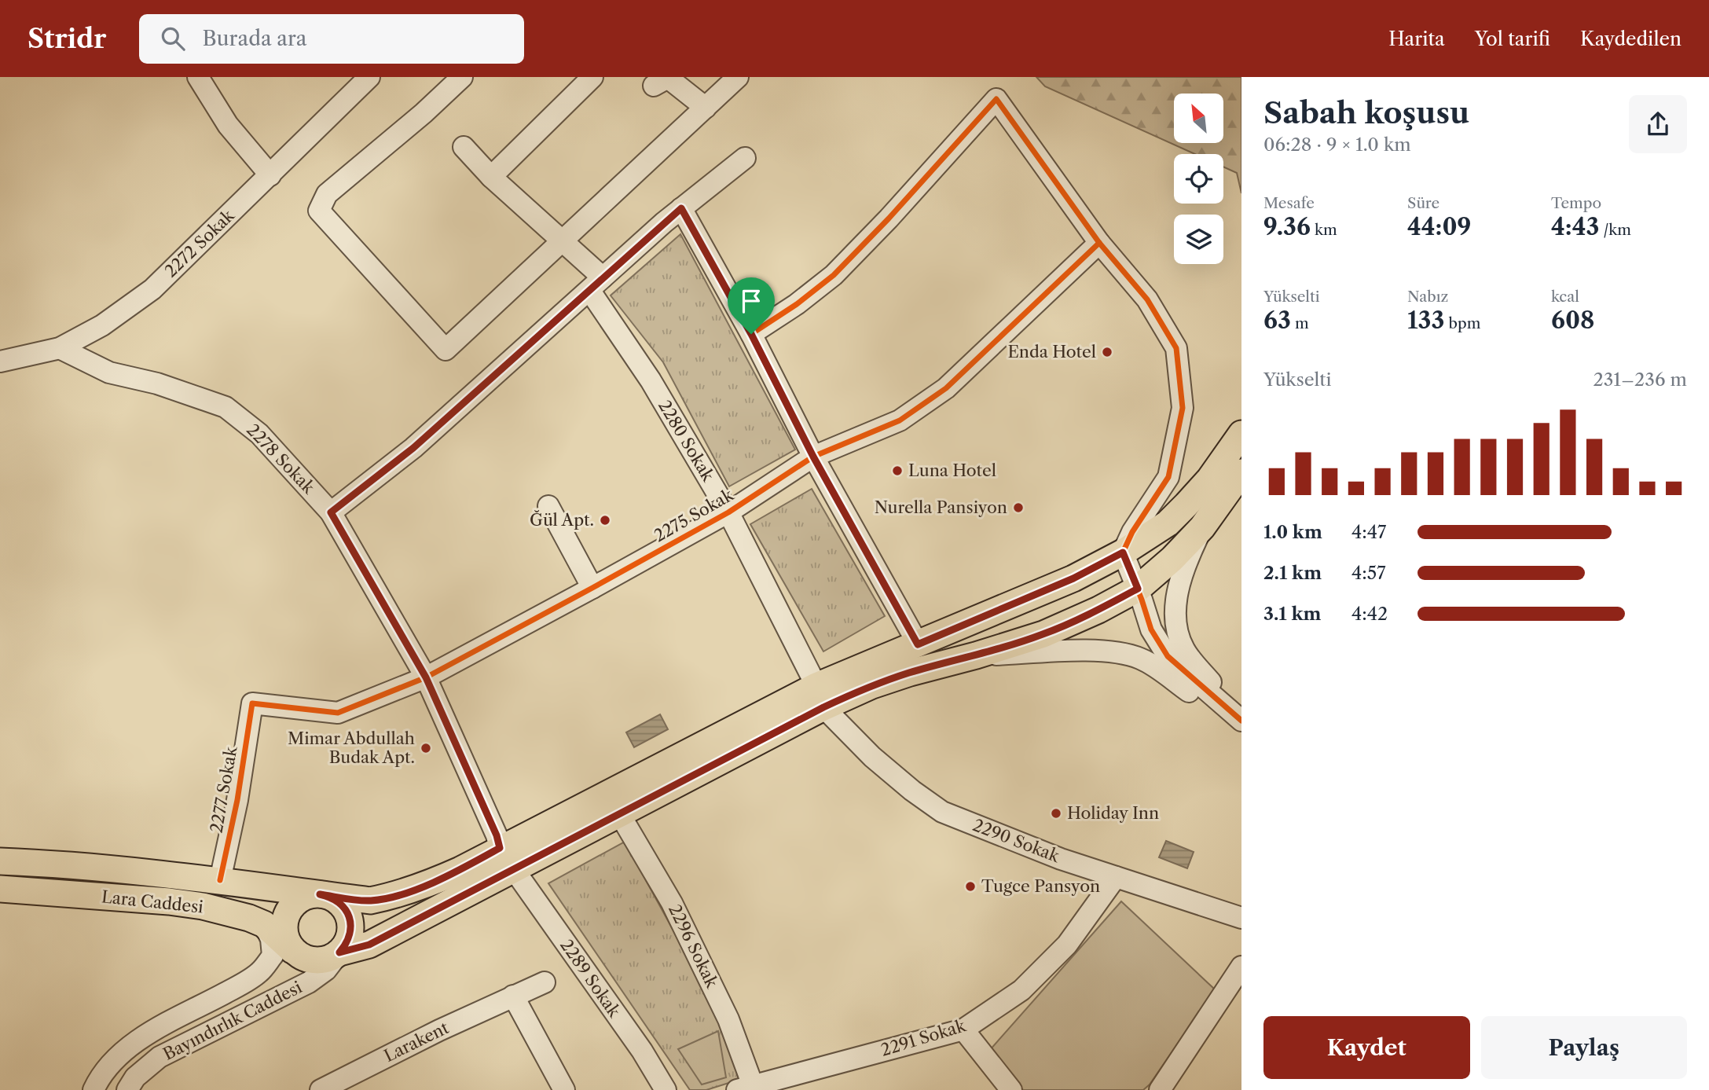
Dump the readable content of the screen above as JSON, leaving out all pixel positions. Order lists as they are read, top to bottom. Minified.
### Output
{"streets":{"main road":["Lara Caddesi"],"street":["2272 Sokak","2280 Sokak","2278 Sokak","2275 Sokak","2277 Sokak","2290 Sokak","2296 Sokak","2289 Sokak","Bayındırlık Caddesi","2291 Sokak","Larakent"]},"crossings":[["2272 Sokak","2278 Sokak"],["2280 Sokak","2275 Sokak"],["2280 Sokak","2290 Sokak"],["2278 Sokak","2275 Sokak"],["2278 Sokak","2289 Sokak"],["2275 Sokak","2277 Sokak"],["2290 Sokak","2291 Sokak"],["Lara Caddesi","Bayındırlık Caddesi"],["2296 Sokak","2291 Sokak"]],"places":["Enda Hotel","Luna Hotel","Nurella Pansiyon","Ğül Apt.","Mimar Abdullah Budak Apt.","Holiday Inn","Tugce Pansyon"],"north":"top left","page":{"header":"Stridr","search":"Burada ara","nav":["Harita","Yol tarifi","Kaydedilen"],"heading":["Sabah koşusu","06:28 · 9 × 1.0 km"],"stats":[["Mesafe","9.36 km"],["Süre","44:09"],["Tempo","4:43 /km"],["Yükselti","63 m"],["Nabız","133 bpm"],["kcal","608"]],"chart":["Yükselti","231–236 m"],"list":[{"name":"1.0 km","note":"4:47"},{"name":"2.1 km","note":"4:57"},{"name":"3.1 km","note":"4:42"}],"buttons":["Kaydet","Paylaş"]}}
